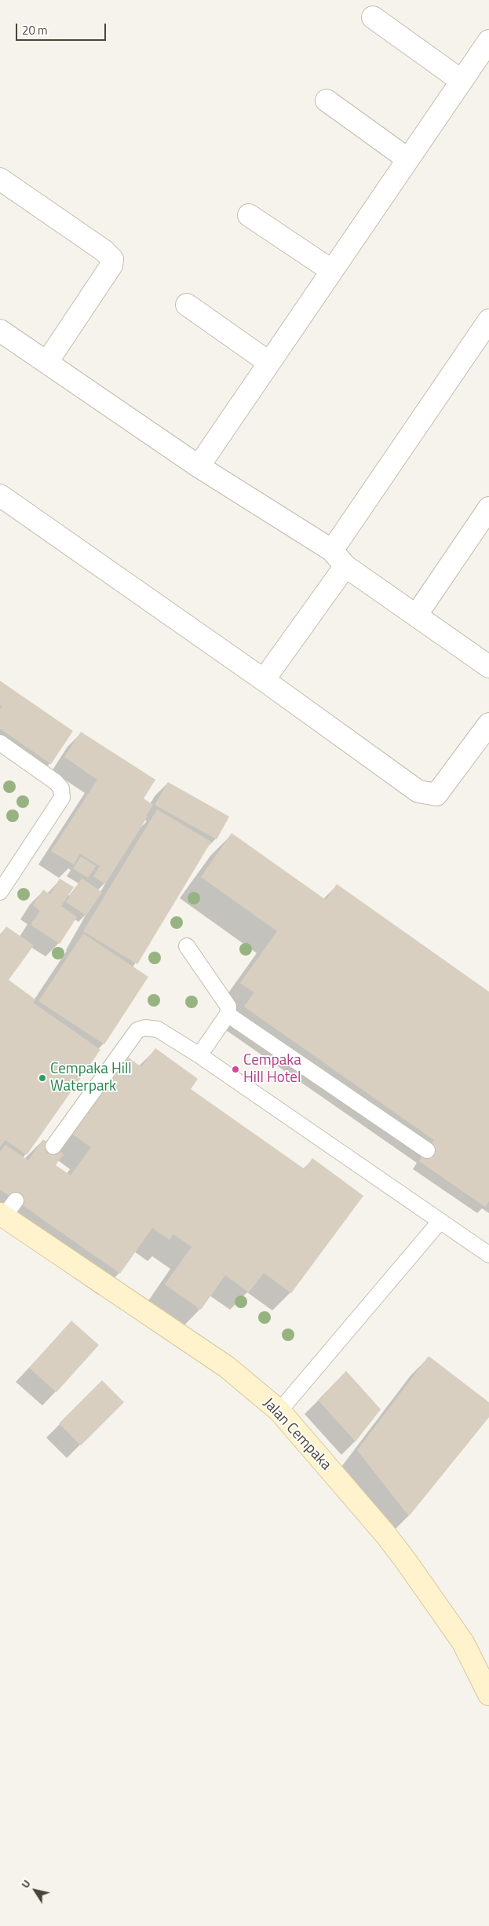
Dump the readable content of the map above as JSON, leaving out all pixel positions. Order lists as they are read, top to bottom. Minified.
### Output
{"streets":{"main road":["Jalan Cempaka"]},"places":["Cempaka Hill Hotel","Cempaka Hill Waterpark"],"scale_bar":"20 m","north":"top left"}
